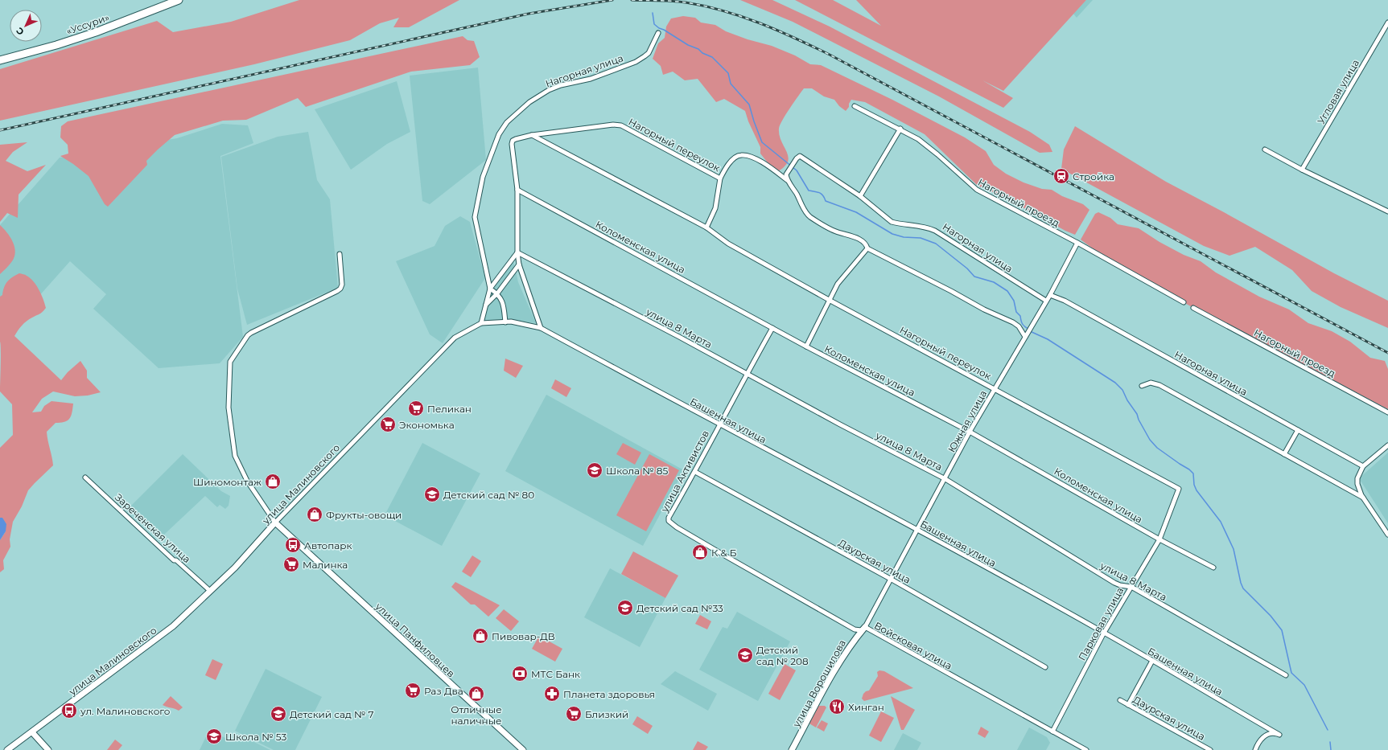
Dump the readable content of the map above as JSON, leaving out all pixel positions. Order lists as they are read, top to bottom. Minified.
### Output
{"streets":{"highway":["«Уссури»"],"street":["Нагорная улица","Угловая улица","Нагорный переулок","Нагорный проезд","Коломенская улица","улица 8 Марта","Башенная улица","Южная улица","улица Активистов","улица Малиновского","Зареченская улица","Даурская улица","Парковая улица","улица Панфиловцев","Войсковая улица","улица Ворошилова"]},"crossings":[["Нагорная улица","Южная улица"],["Нагорная улица","улица Малиновского"],["Нагорный переулок","Коломенская улица"],["Нагорный переулок","Южная улица"],["Нагорный переулок","Парковая улица"],["Нагорный проезд","Южная улица"],["Коломенская улица","Южная улица"],["Коломенская улица","улица Активистов"],["Коломенская улица","Парковая улица"],["улица 8 Марта","Южная улица"],["улица 8 Марта","улица Активистов"],["улица 8 Марта","Парковая улица"],["Башенная улица","Южная улица"],["Башенная улица","улица Активистов"],["Башенная улица","улица Малиновского"],["Башенная улица","Парковая улица"],["Южная улица","Даурская улица"],["Южная улица","Войсковая улица"],["Южная улица","улица Ворошилова"],["улица Активистов","Даурская улица"],["улица Активистов","Войсковая улица"],["улица Малиновского","Зареченская улица"],["улица Малиновского","улица Панфиловцев"],["Парковая улица","Войсковая улица"],["Войсковая улица","улица Ворошилова"]],"places":{"station":["Стройка"],"supermarket":["Пеликан","Экономька","Малинка","Раз Два","Близкий"],"school or university":["Школа № 85","Детский сад № 80","Детский сад №33","Детский сад № 208","Детский сад № 7","Школа № 53"],"shop":["Шиномонтаж","Фрукты-овощи","К & Б","Пивовар-ДВ","Отличные наличные"],"bus stop":["Автопарк","ул. Малиновского"],"bank":["МТС Банк"],"pharmacy":["Планета здоровья"],"restaurant":["Хинган"]},"north":"bottom left"}
